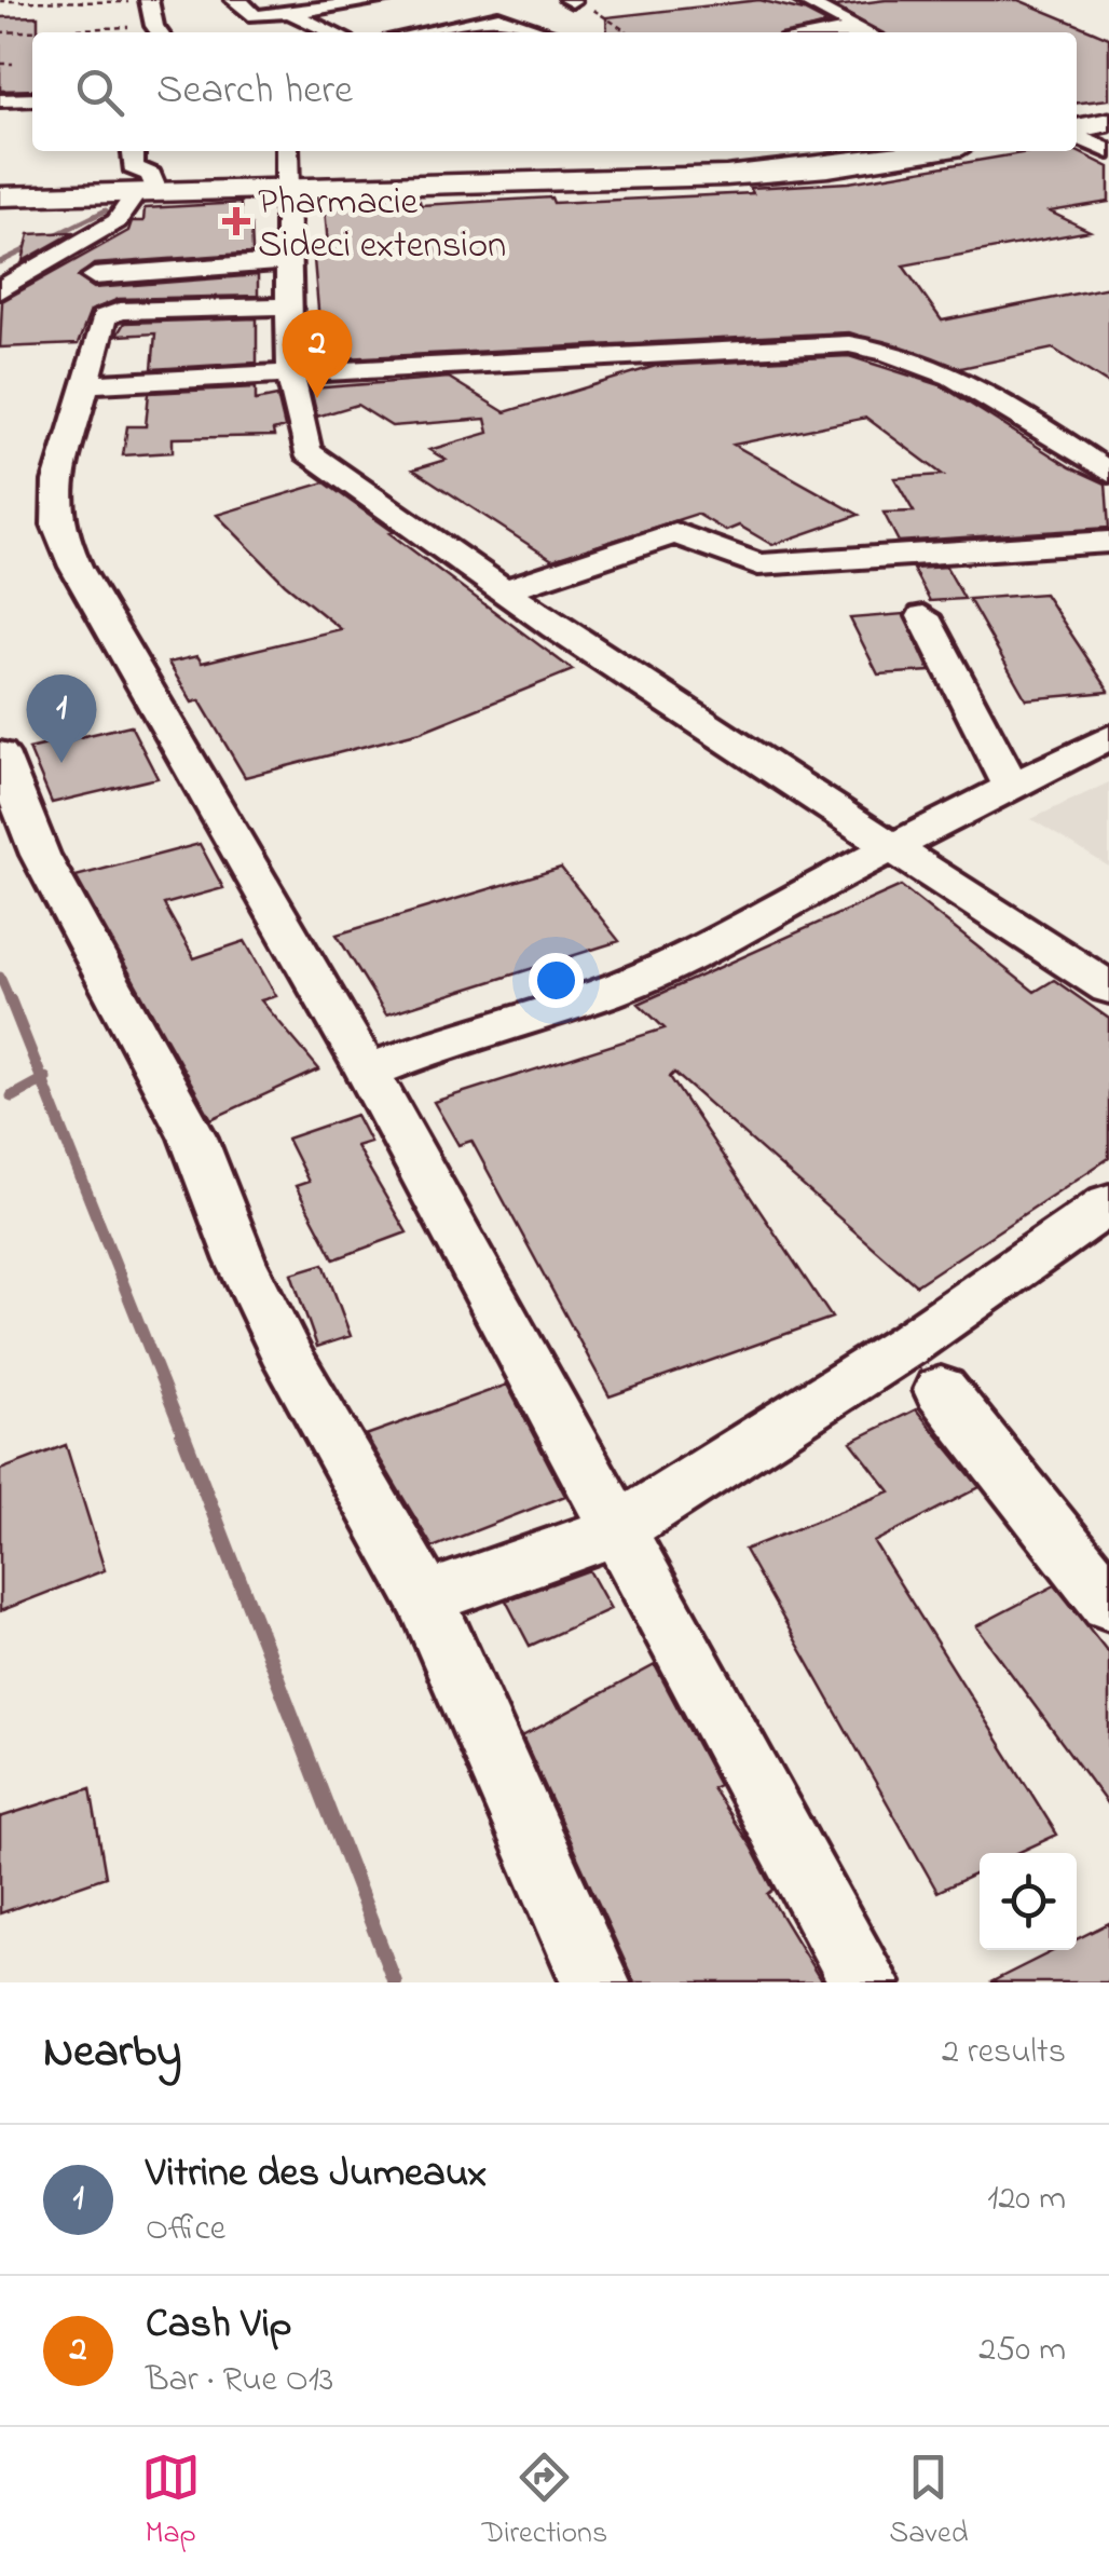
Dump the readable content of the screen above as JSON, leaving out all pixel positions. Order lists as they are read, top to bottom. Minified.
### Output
{"places":{"health":["Pharmacie Sideci extension"]},"page":{"search":"Search here","pins":["2","1"],"heading":["Nearby","2 results"],"list":[{"mark":"1","name":"Vitrine des Jumeaux","note":"Office","value":"120 m"},{"mark":"2","name":"Cash Vip","note":"Bar · Rue O13","value":"250 m"}],"nav":["Map","Directions","Saved"]}}
